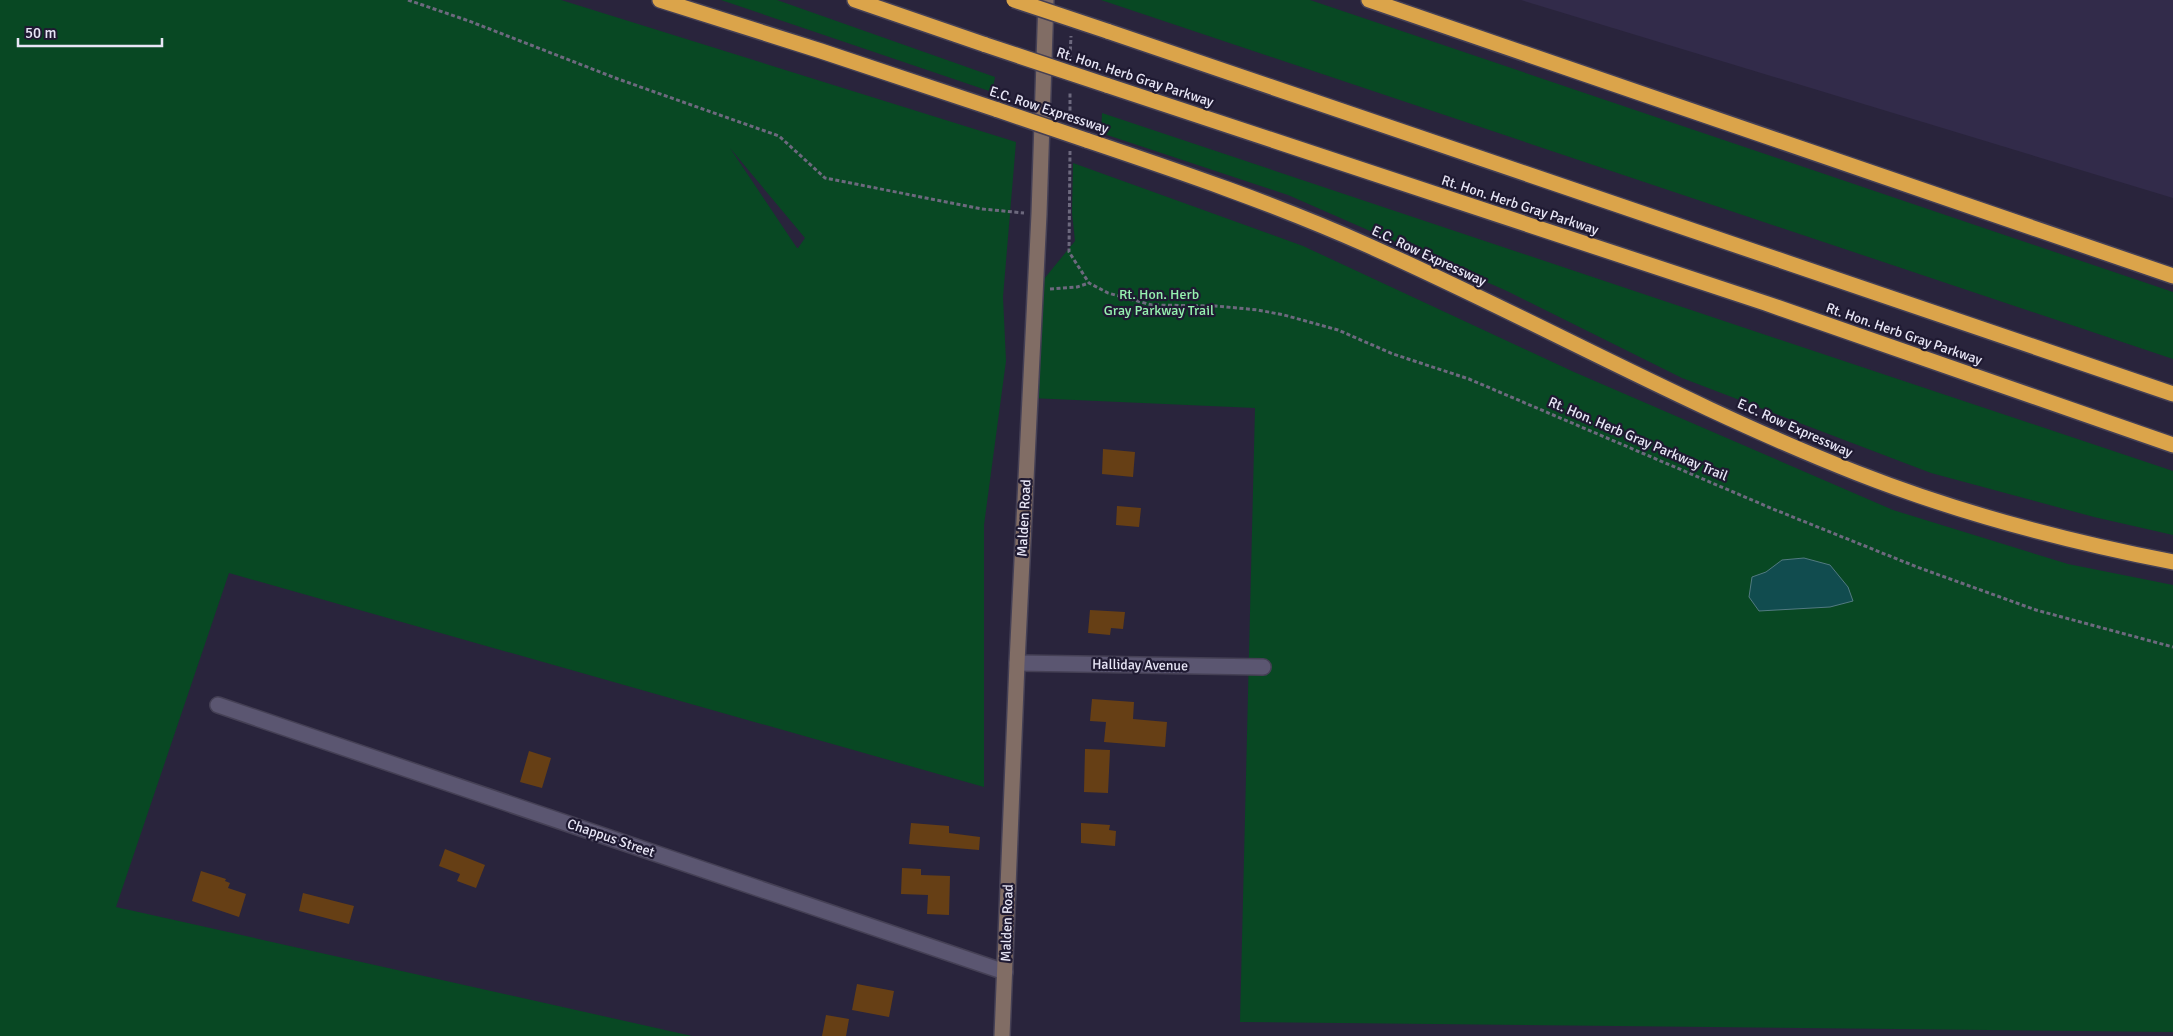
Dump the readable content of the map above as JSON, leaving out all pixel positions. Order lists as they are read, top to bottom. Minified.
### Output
{"streets":{"highway":["Rt. Hon. Herb Gray Parkway","E.C. Row Expressway"],"main road":["Malden Road"],"street":["Halliday Avenue","Chappus Street"],"path":["Rt. Hon. Herb Gray Parkway Trail"]},"crossings":[["Rt. Hon. Herb Gray Parkway Trail","Malden Road"],["Malden Road","Halliday Avenue"],["Malden Road","Chappus Street"]],"parks":["Rt. Hon. Herb Gray Parkway Trail"],"scale_bar":"50 m"}
